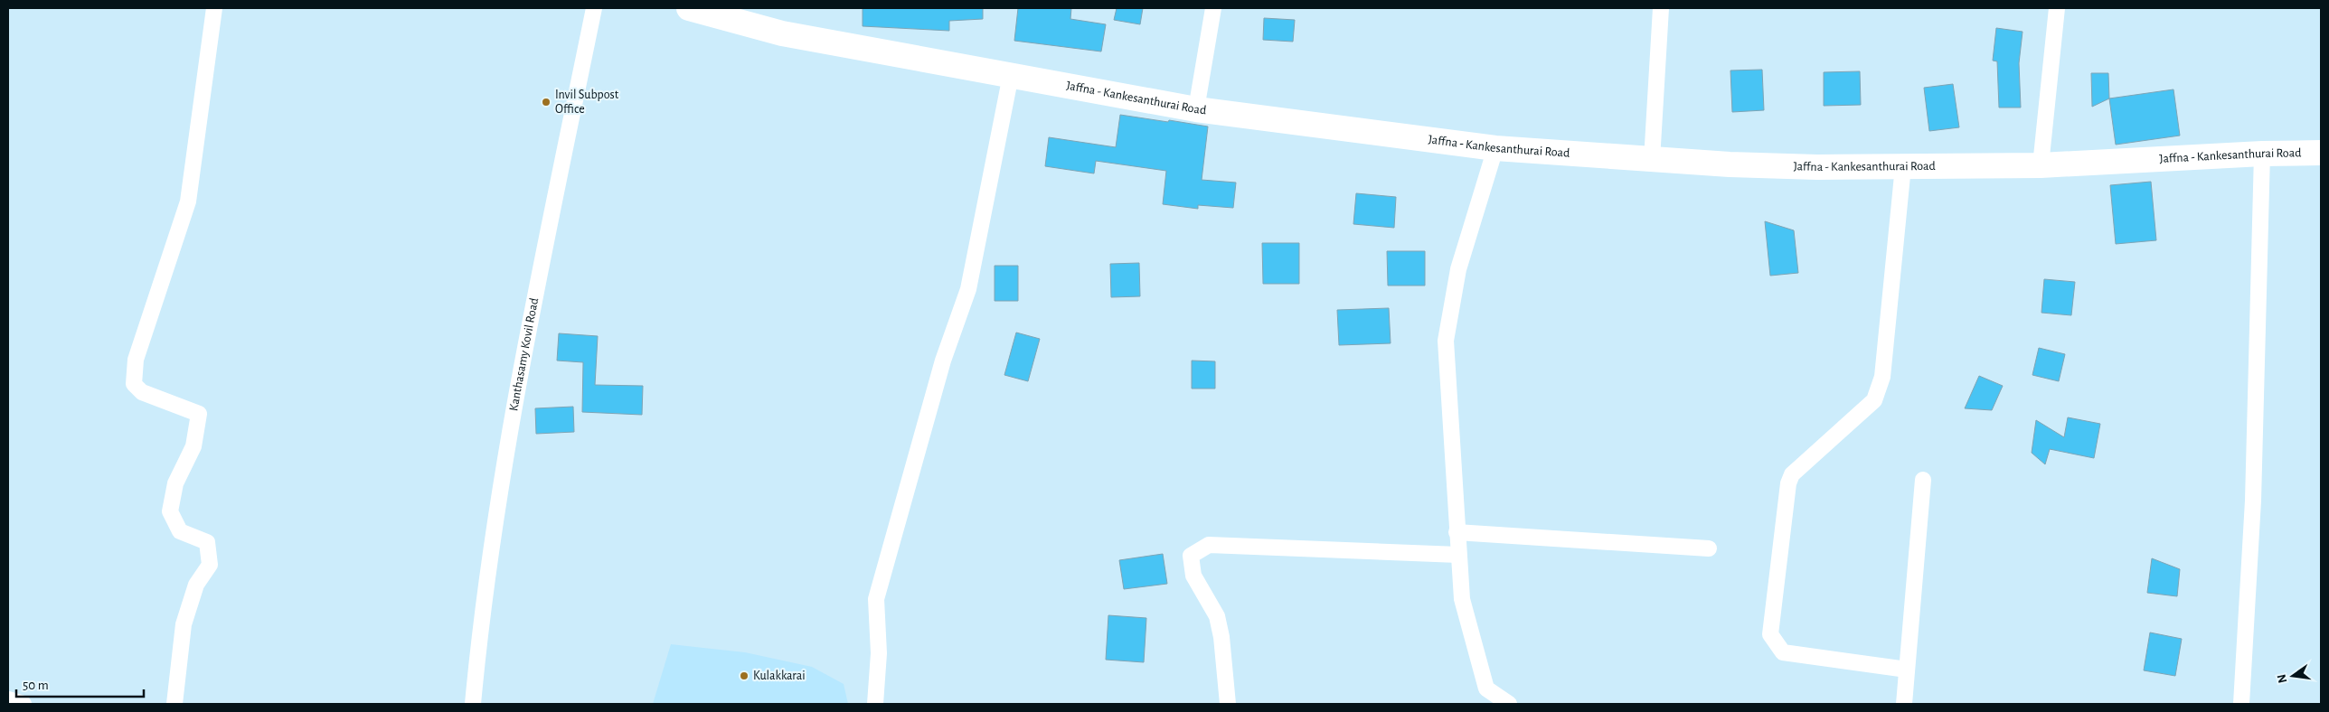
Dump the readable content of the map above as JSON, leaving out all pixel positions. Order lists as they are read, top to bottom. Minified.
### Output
{"streets":{"main road":["Jaffna - Kankesanthurai Road"],"street":["Kanthasamy Kovil Road"]},"places":["Invil Subpost Office","Kulakkarai"],"scale_bar":"50 m","north":"left"}
